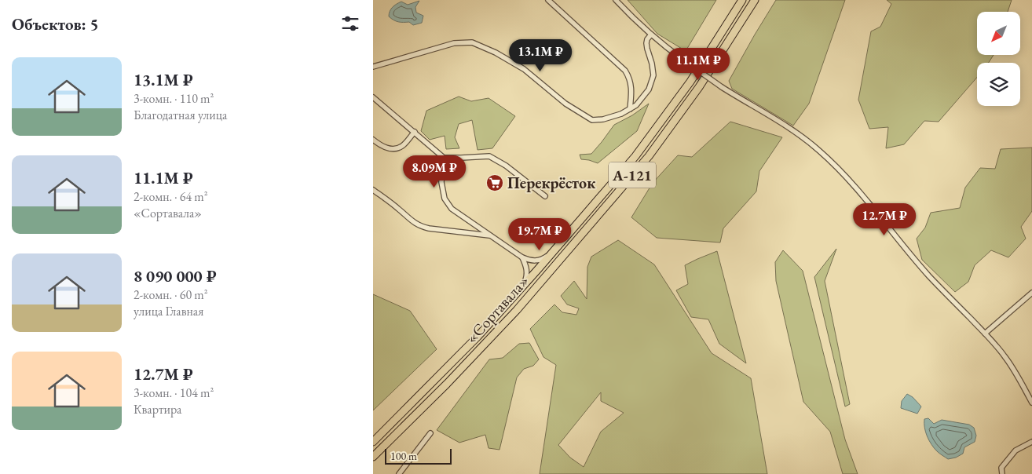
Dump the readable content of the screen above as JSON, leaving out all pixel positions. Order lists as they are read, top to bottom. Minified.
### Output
{"streets":{"highway":["А-121","«Сортавала»"]},"places":{"supermarket":["Перекрёсток"]},"scale_bar":"100 m","north":"bottom left","page":{"heading":"Объектов: 5","price":["13.1M ₽","11.1M ₽","8.09M ₽","12.7M ₽","19.7M ₽"],"list":[{"name":"13.1M ₽","note":"3-комн. · 110 m² · Благодатная улица"},{"name":"11.1M ₽","note":"2-комн. · 64 m² · «Сортавала»"},{"name":"8 090 000 ₽","note":"2-комн. · 60 m² · улица Главная"},{"name":"12.7M ₽","note":"3-комн. · 104 m² · Квартира"}],"scale":"100 m"}}
